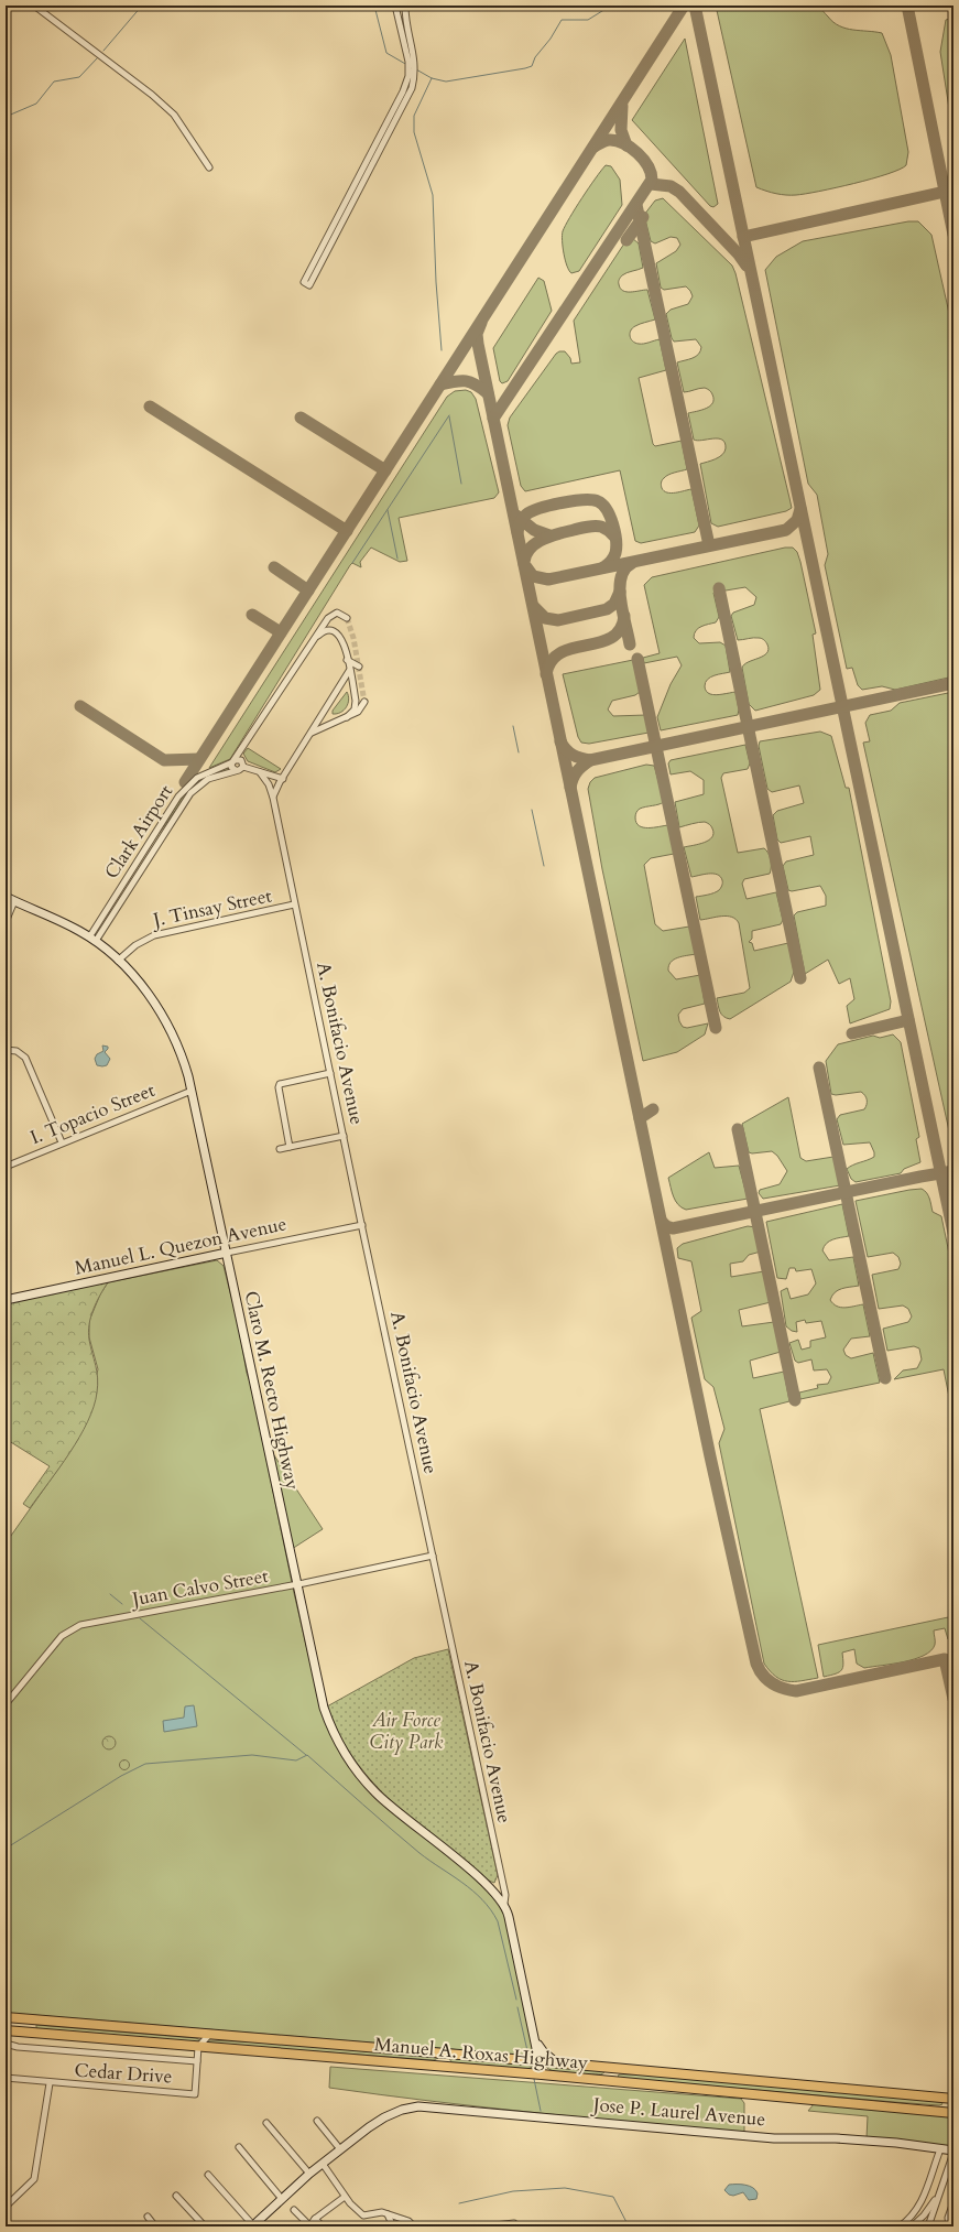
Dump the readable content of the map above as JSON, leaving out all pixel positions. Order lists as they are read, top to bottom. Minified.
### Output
{"streets":{"main road":["A. Bonifacio Avenue","Manuel L. Quezon Avenue","Claro M. Recto Highway","Manuel A. Roxas Highway","Jose P. Laurel Avenue"],"street":["Clark Airport","J. Tinsay Street","I. Topacio Street","Juan Calvo Street","Cedar Drive"]},"crossings":[["Clark Airport","Claro M. Recto Highway"],["J. Tinsay Street","A. Bonifacio Avenue"],["J. Tinsay Street","Claro M. Recto Highway"],["A. Bonifacio Avenue","Manuel L. Quezon Avenue"],["A. Bonifacio Avenue","Claro M. Recto Highway"],["A. Bonifacio Avenue","Juan Calvo Street"],["A. Bonifacio Avenue","Manuel A. Roxas Highway"],["I. Topacio Street","Claro M. Recto Highway"],["Manuel L. Quezon Avenue","Claro M. Recto Highway"],["Claro M. Recto Highway","Juan Calvo Street"]],"parks":["Air Force City Park"]}
